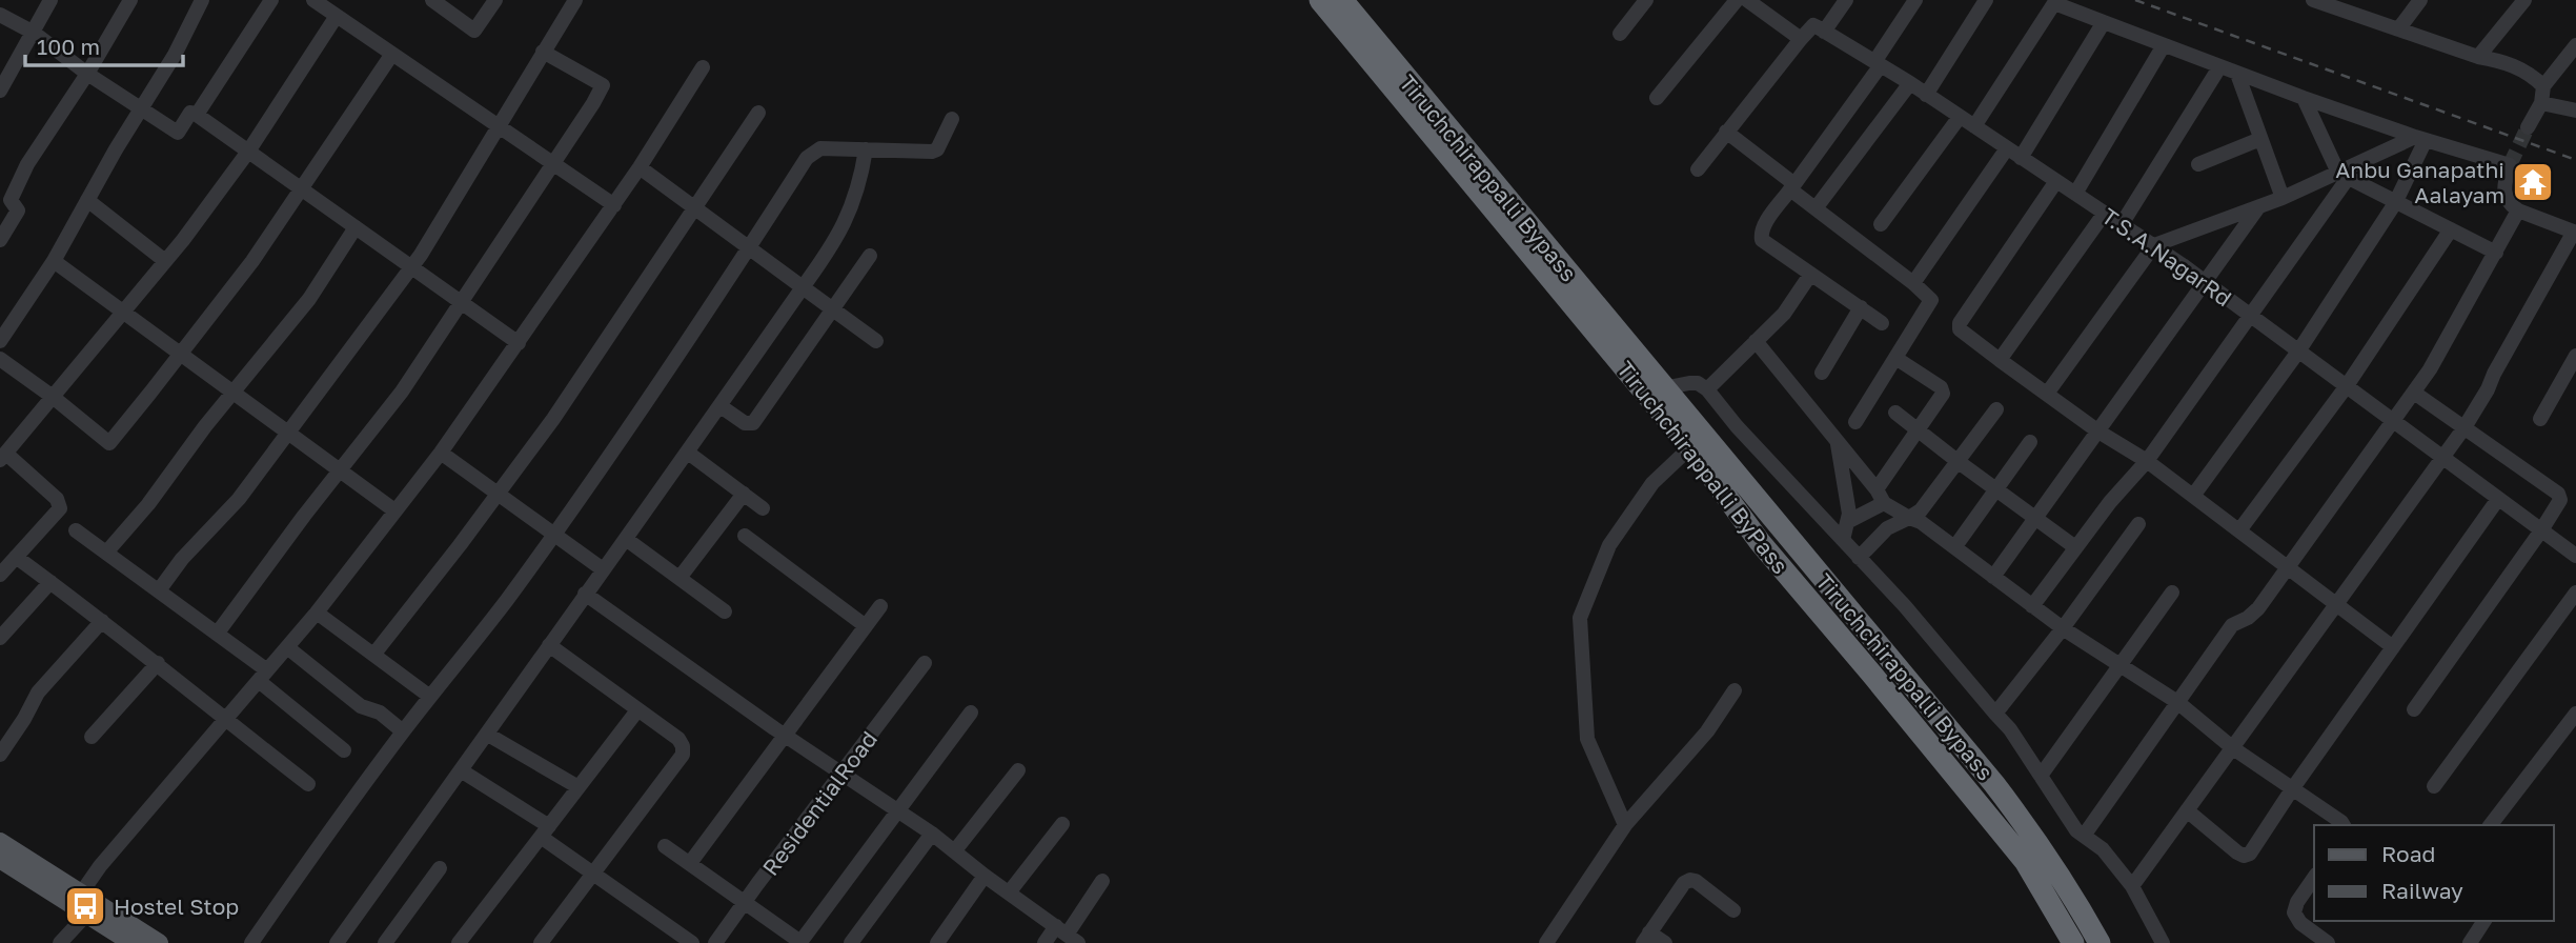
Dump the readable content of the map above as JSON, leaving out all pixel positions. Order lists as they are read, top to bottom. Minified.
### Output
{"streets":{"highway":["Tiruchchirappalli Bypass","Tiruchchirappalli ByPass"],"street":["T.S.A.NagarRd","ResidentialRoad"]},"crossings":[["Tiruchchirappalli Bypass","Tiruchchirappalli ByPass"]],"places":{"temple":["Anbu Ganapathi Aalayam"],"bus stop":["Hostel Stop"]},"legend":["Road","Railway"],"scale_bar":"100 m"}
